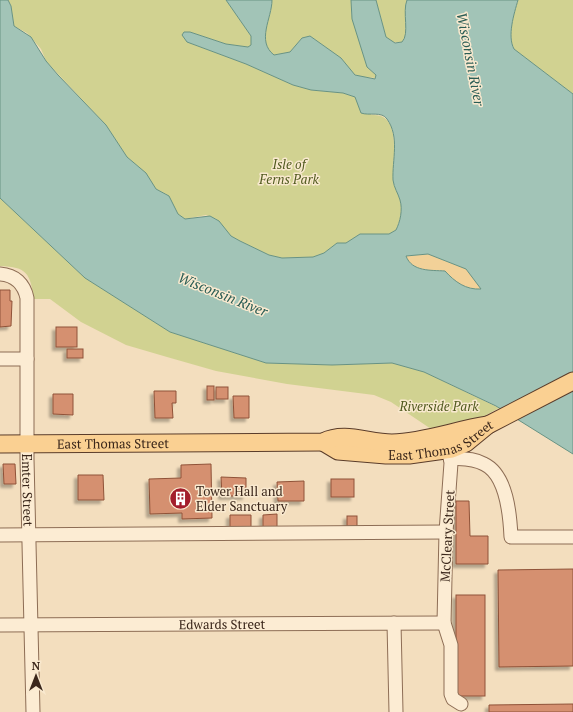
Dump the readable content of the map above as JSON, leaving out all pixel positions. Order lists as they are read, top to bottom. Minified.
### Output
{"streets":{"main road":["East Thomas Street"],"street":["Emter Street","McCleary Street","Edwards Street"]},"crossings":[["East Thomas Street","Emter Street"],["East Thomas Street","McCleary Street"],["Emter Street","Edwards Street"],["McCleary Street","Edwards Street"]],"water":["Wisconsin River"],"parks":["Isle of Ferns Park","Riverside Park"],"places":{"building":["Tower Hall and Elder Sanctuary"]},"north":"top"}
